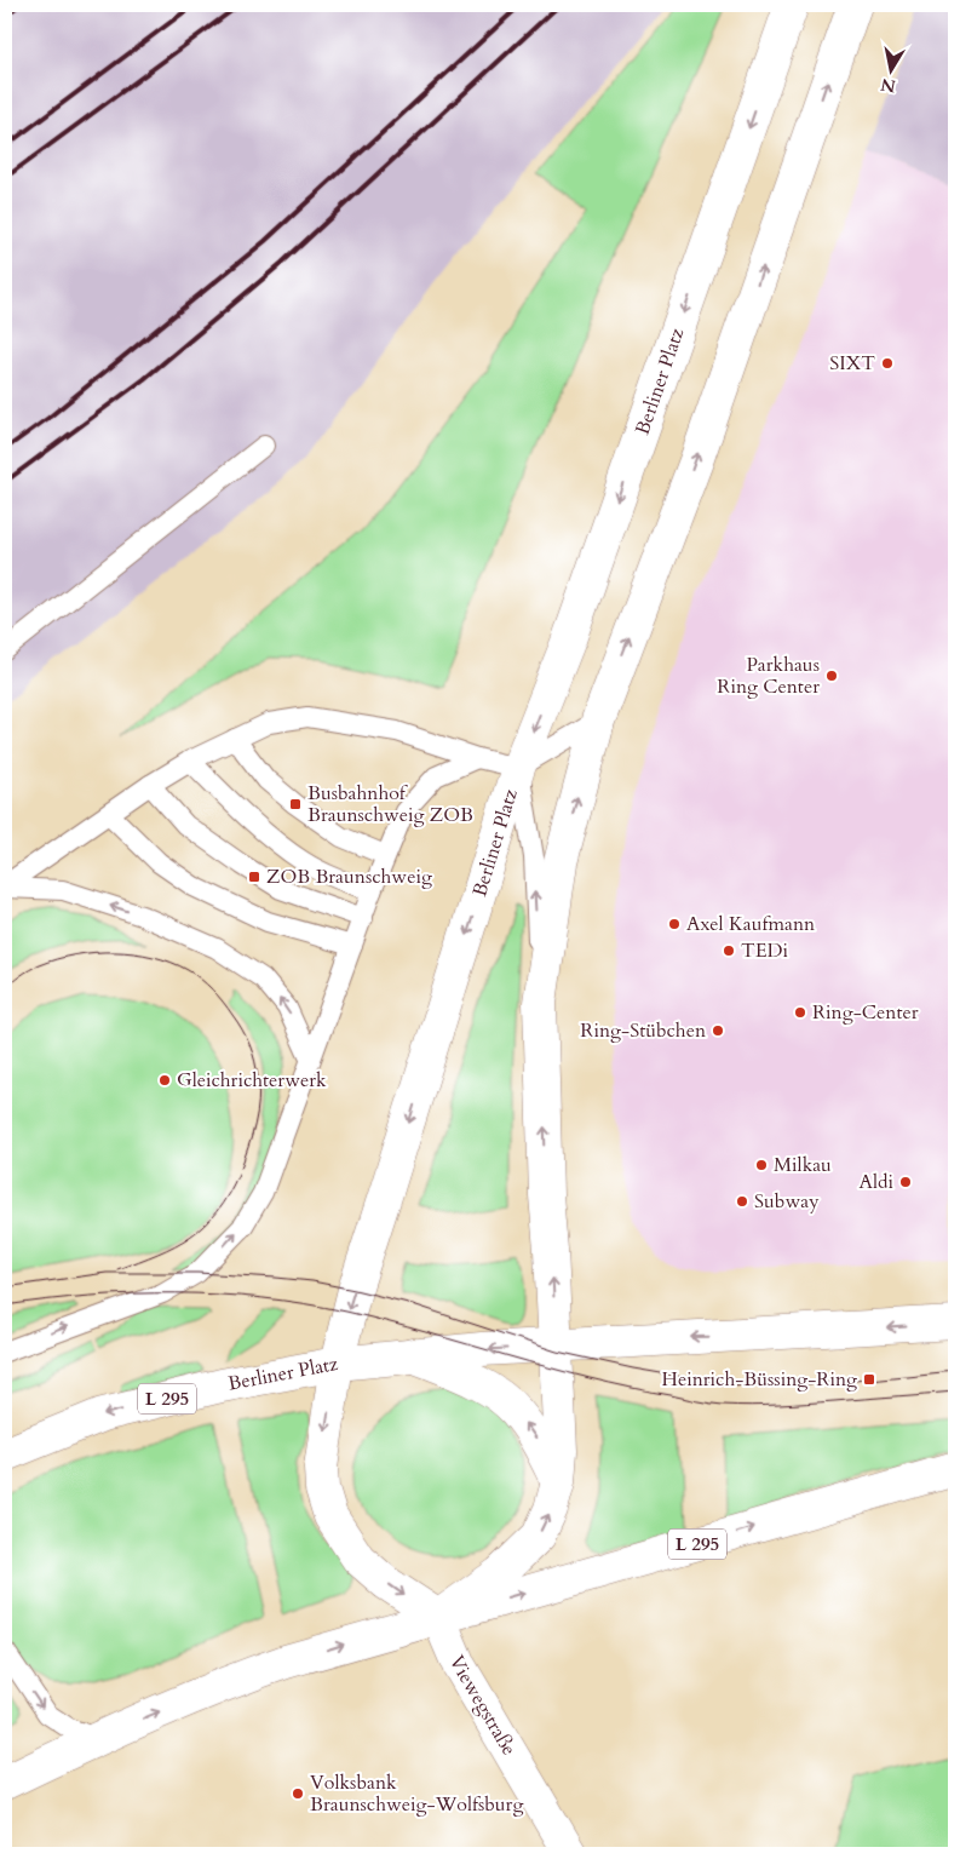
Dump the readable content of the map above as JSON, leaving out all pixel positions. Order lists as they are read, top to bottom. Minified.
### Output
{"streets":{"main road":["Berliner Platz","L 295","Viewegstraße"]},"crossings":[["Berliner Platz","L 295"],["L 295","Viewegstraße"]],"places":{"other":["SIXT","Parkhaus Ring Center","Axel Kaufmann","TEDi","Ring-Center","Ring-Stübchen","Gleichrichterwerk","Milkau","Aldi","Subway","Volksbank Braunschweig-Wolfsburg"],"transit":["Busbahnhof Braunschweig ZOB","ZOB Braunschweig","Heinrich-Büssing-Ring"]},"north":"bottom"}
